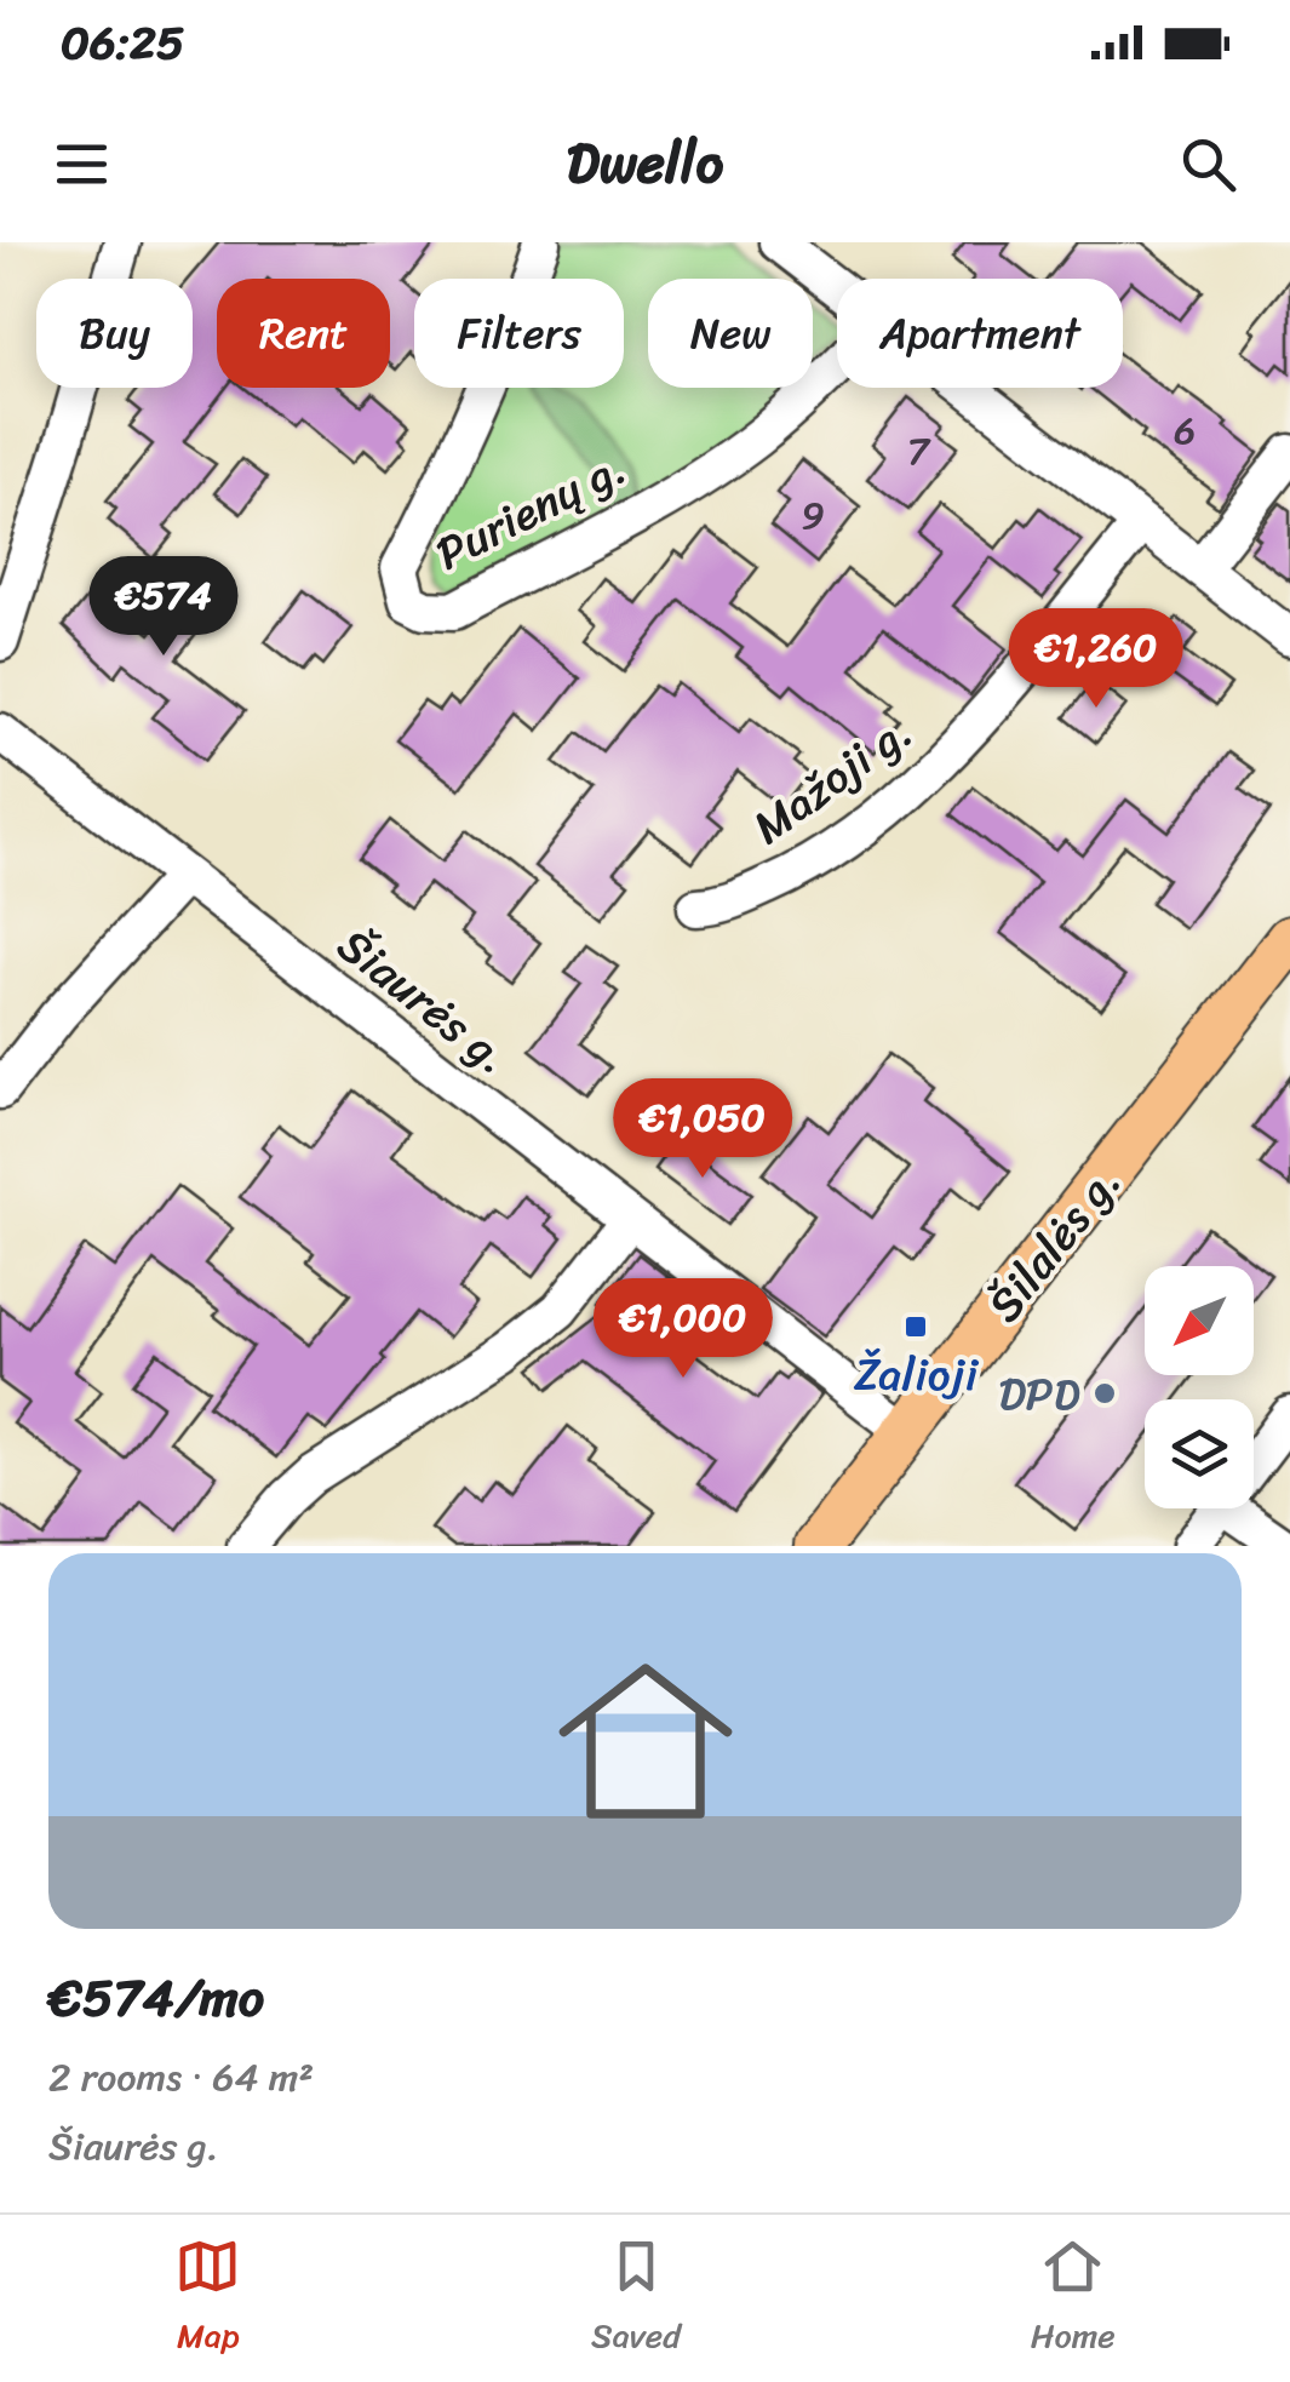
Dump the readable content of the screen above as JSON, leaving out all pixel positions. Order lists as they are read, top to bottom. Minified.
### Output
{"streets":{"main road":["Šilalės g."],"street":["Purienų g.","Mažoji g.","Šiaurės g."]},"crossings":[["Šiaurės g.","Šilalės g."]],"places":{"transit":["Žalioji"],"other":["DPD"]},"house_numbers":["6","7","9"],"north":"bottom left","page":{"status":"06:25","header":"Dwello","chip":["Buy","Rent","Filters","New","Apartment"],"price":["€574","€1,260","€1,050","€1,000"],"list":[{"name":"€574/mo","note":"2 rooms · 64 m² · Šiaurės g."}],"tabs":["Map","Saved","Home"]}}
